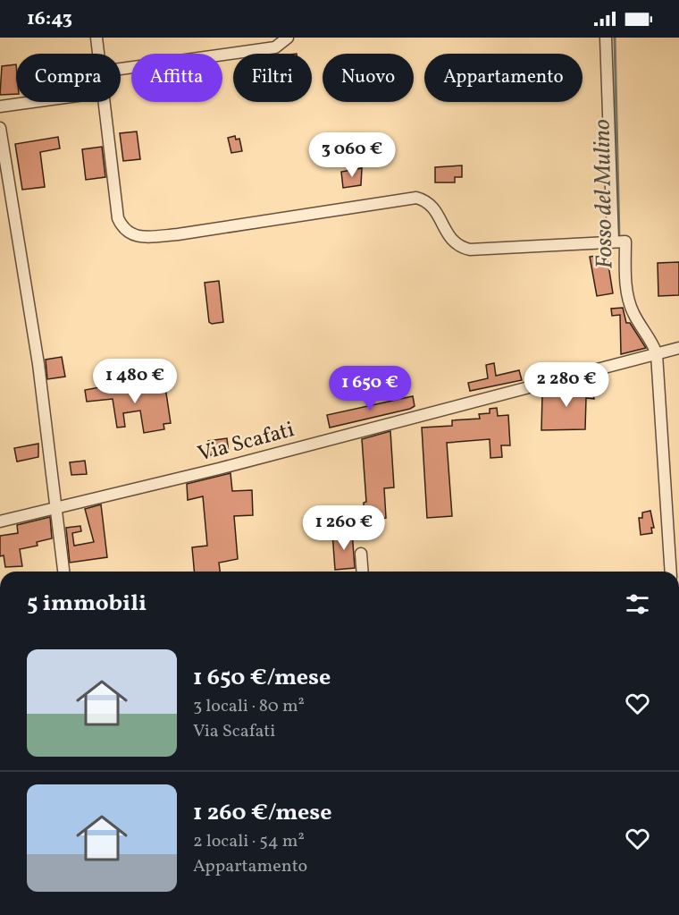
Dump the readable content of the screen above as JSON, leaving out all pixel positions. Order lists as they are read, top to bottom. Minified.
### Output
{"streets":{"street":["Via Scafati"]},"water":["Fosso del Mulino"],"page":{"status":"16:43","chip":["Compra","Affitta","Filtri","Nuovo","Appartamento"],"price":["3 060 €","1 480 €","2 280 €","1 650 €","1 260 €"],"heading":"5 immobili","list":[{"name":"1 650 €/mese","note":"3 locali · 80 m² · Via Scafati"},{"name":"1 260 €/mese","note":"2 locali · 54 m² · Appartamento"}]}}
